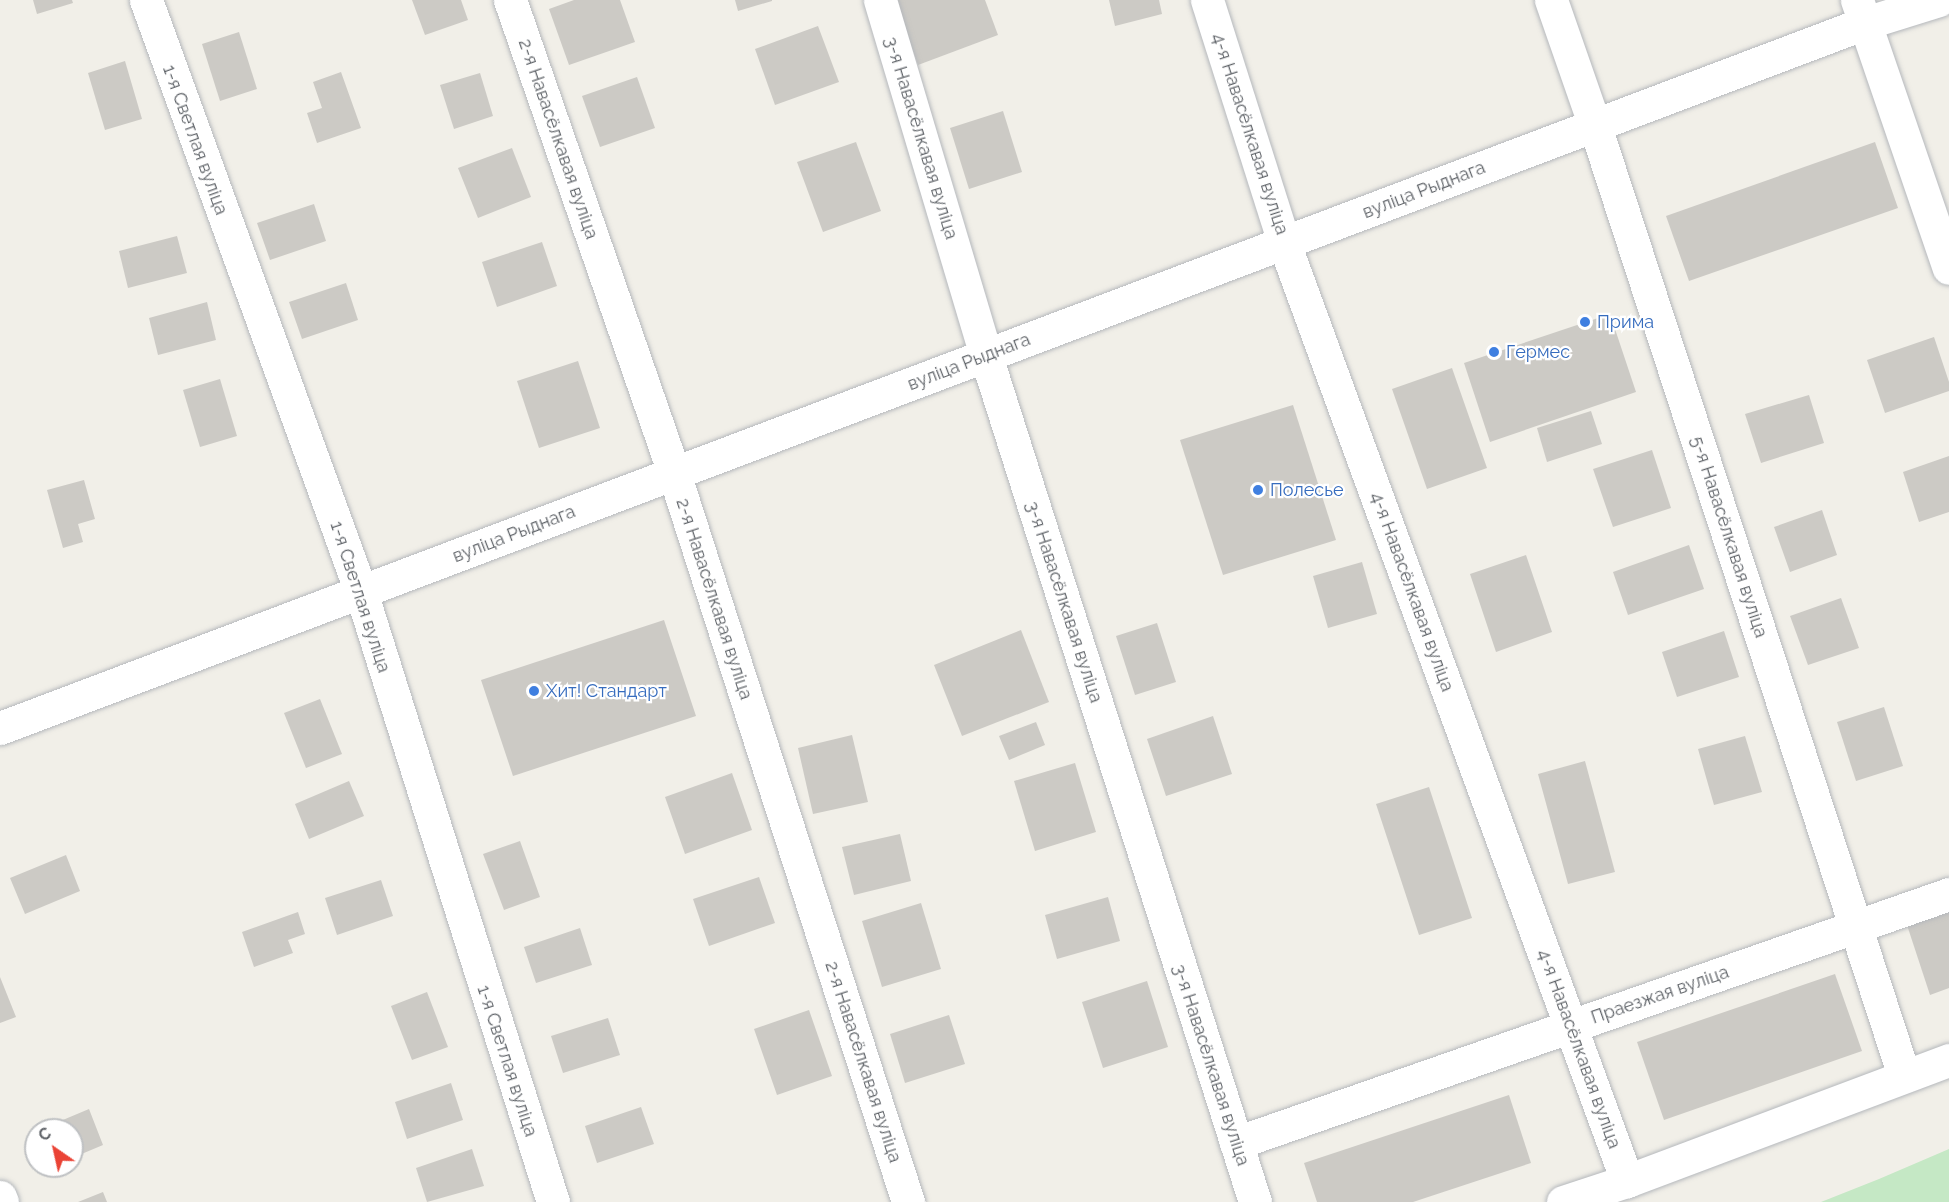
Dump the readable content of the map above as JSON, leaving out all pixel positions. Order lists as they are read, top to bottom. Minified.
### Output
{"streets":{"street":["4-я Навасёлкавая вуліца","3-я Навасёлкавая вуліца","2-я Навасёлкавая вуліца","1-я Светлая вуліца","вуліца Рыднага","5-я Навасёлкавая вуліца","Праезжая вуліца"]},"crossings":[["4-я Навасёлкавая вуліца","вуліца Рыднага"],["4-я Навасёлкавая вуліца","Праезжая вуліца"],["3-я Навасёлкавая вуліца","вуліца Рыднага"],["3-я Навасёлкавая вуліца","Праезжая вуліца"],["2-я Навасёлкавая вуліца","вуліца Рыднага"],["1-я Светлая вуліца","вуліца Рыднага"],["вуліца Рыднага","5-я Навасёлкавая вуліца"],["5-я Навасёлкавая вуліца","Праезжая вуліца"]],"places":["Прима","Гермес","Полесье","Хит! Стандарт"],"north":"top left"}
